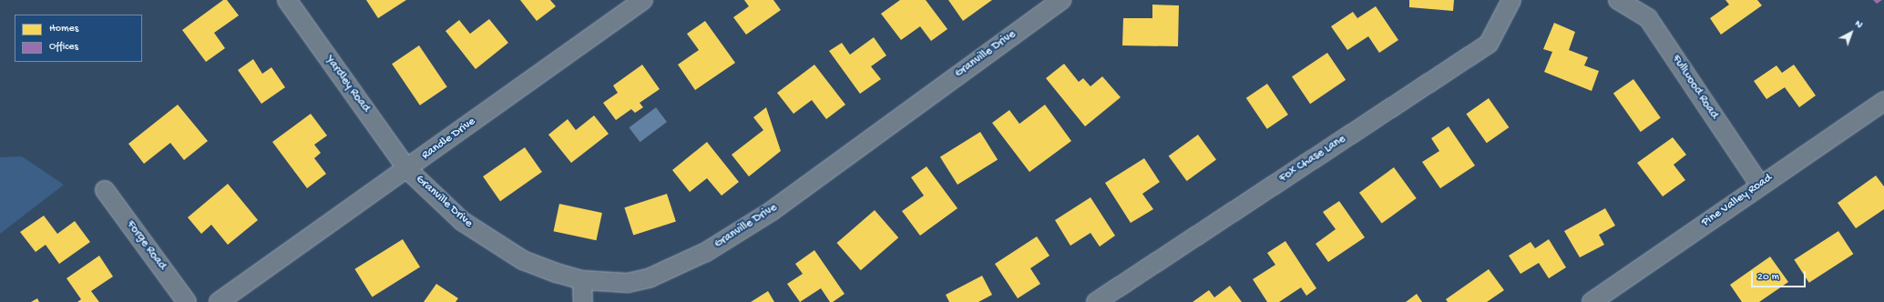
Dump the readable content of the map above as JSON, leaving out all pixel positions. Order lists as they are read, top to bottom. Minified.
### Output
{"streets":{"street":["Granville Drive","Yardley Road","Fullwood Road","Randle Drive","Fox Chase Lane","Pine Valley Road","Forge Road"]},"crossings":[["Granville Drive","Yardley Road"],["Granville Drive","Randle Drive"],["Yardley Road","Randle Drive"],["Fullwood Road","Pine Valley Road"]],"legend":["Homes","Offices"],"scale_bar":"20 m","north":"top right"}
